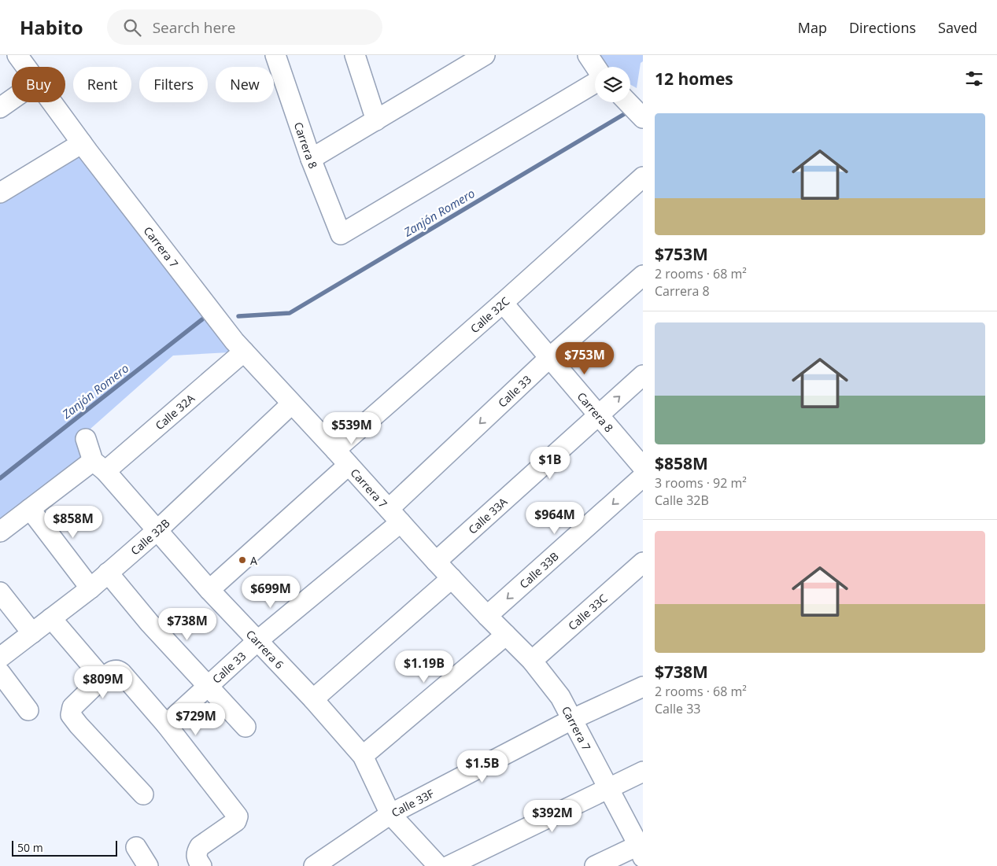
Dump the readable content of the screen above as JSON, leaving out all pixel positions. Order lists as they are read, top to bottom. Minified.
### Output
{"streets":{"street":["Carrera 8","Carrera 7","Calle 32C","Calle 33","Calle 32A","Calle 33A","Calle 32B","Calle 33B","Calle 33C","Carrera 6","Calle 33F"]},"crossings":[["Carrera 8","Calle 32C"],["Carrera 8","Calle 33"],["Carrera 8","Calle 33A"],["Carrera 7","Calle 32C"],["Carrera 7","Calle 33"],["Carrera 7","Calle 32A"],["Carrera 7","Calle 33A"],["Carrera 7","Calle 32B"],["Carrera 7","Calle 33B"],["Carrera 7","Calle 33C"],["Carrera 7","Calle 33F"],["Calle 33","Carrera 6"],["Calle 32A","Carrera 6"],["Calle 32B","Carrera 6"]],"one_way":["Calle 33B"],"water":["Zanjón Romero"],"places":["A"],"scale_bar":"50 m","page":{"header":"Habito","search":"Search here","nav":["Map","Directions","Saved"],"heading":"12 homes","chip":["Buy","Rent","Filters","New"],"list":[{"name":"$753M","note":"2 rooms · 68 m² · Carrera 8"},{"name":"$858M","note":"3 rooms · 92 m² · Calle 32B"},{"name":"$738M","note":"2 rooms · 68 m² · Calle 33"}],"price":["$753M","$539M","$1B","$964M","$858M","$699M","$738M","$1.19B","$809M","$729M","$1.5B","$392M"],"scale":"50 m"}}
